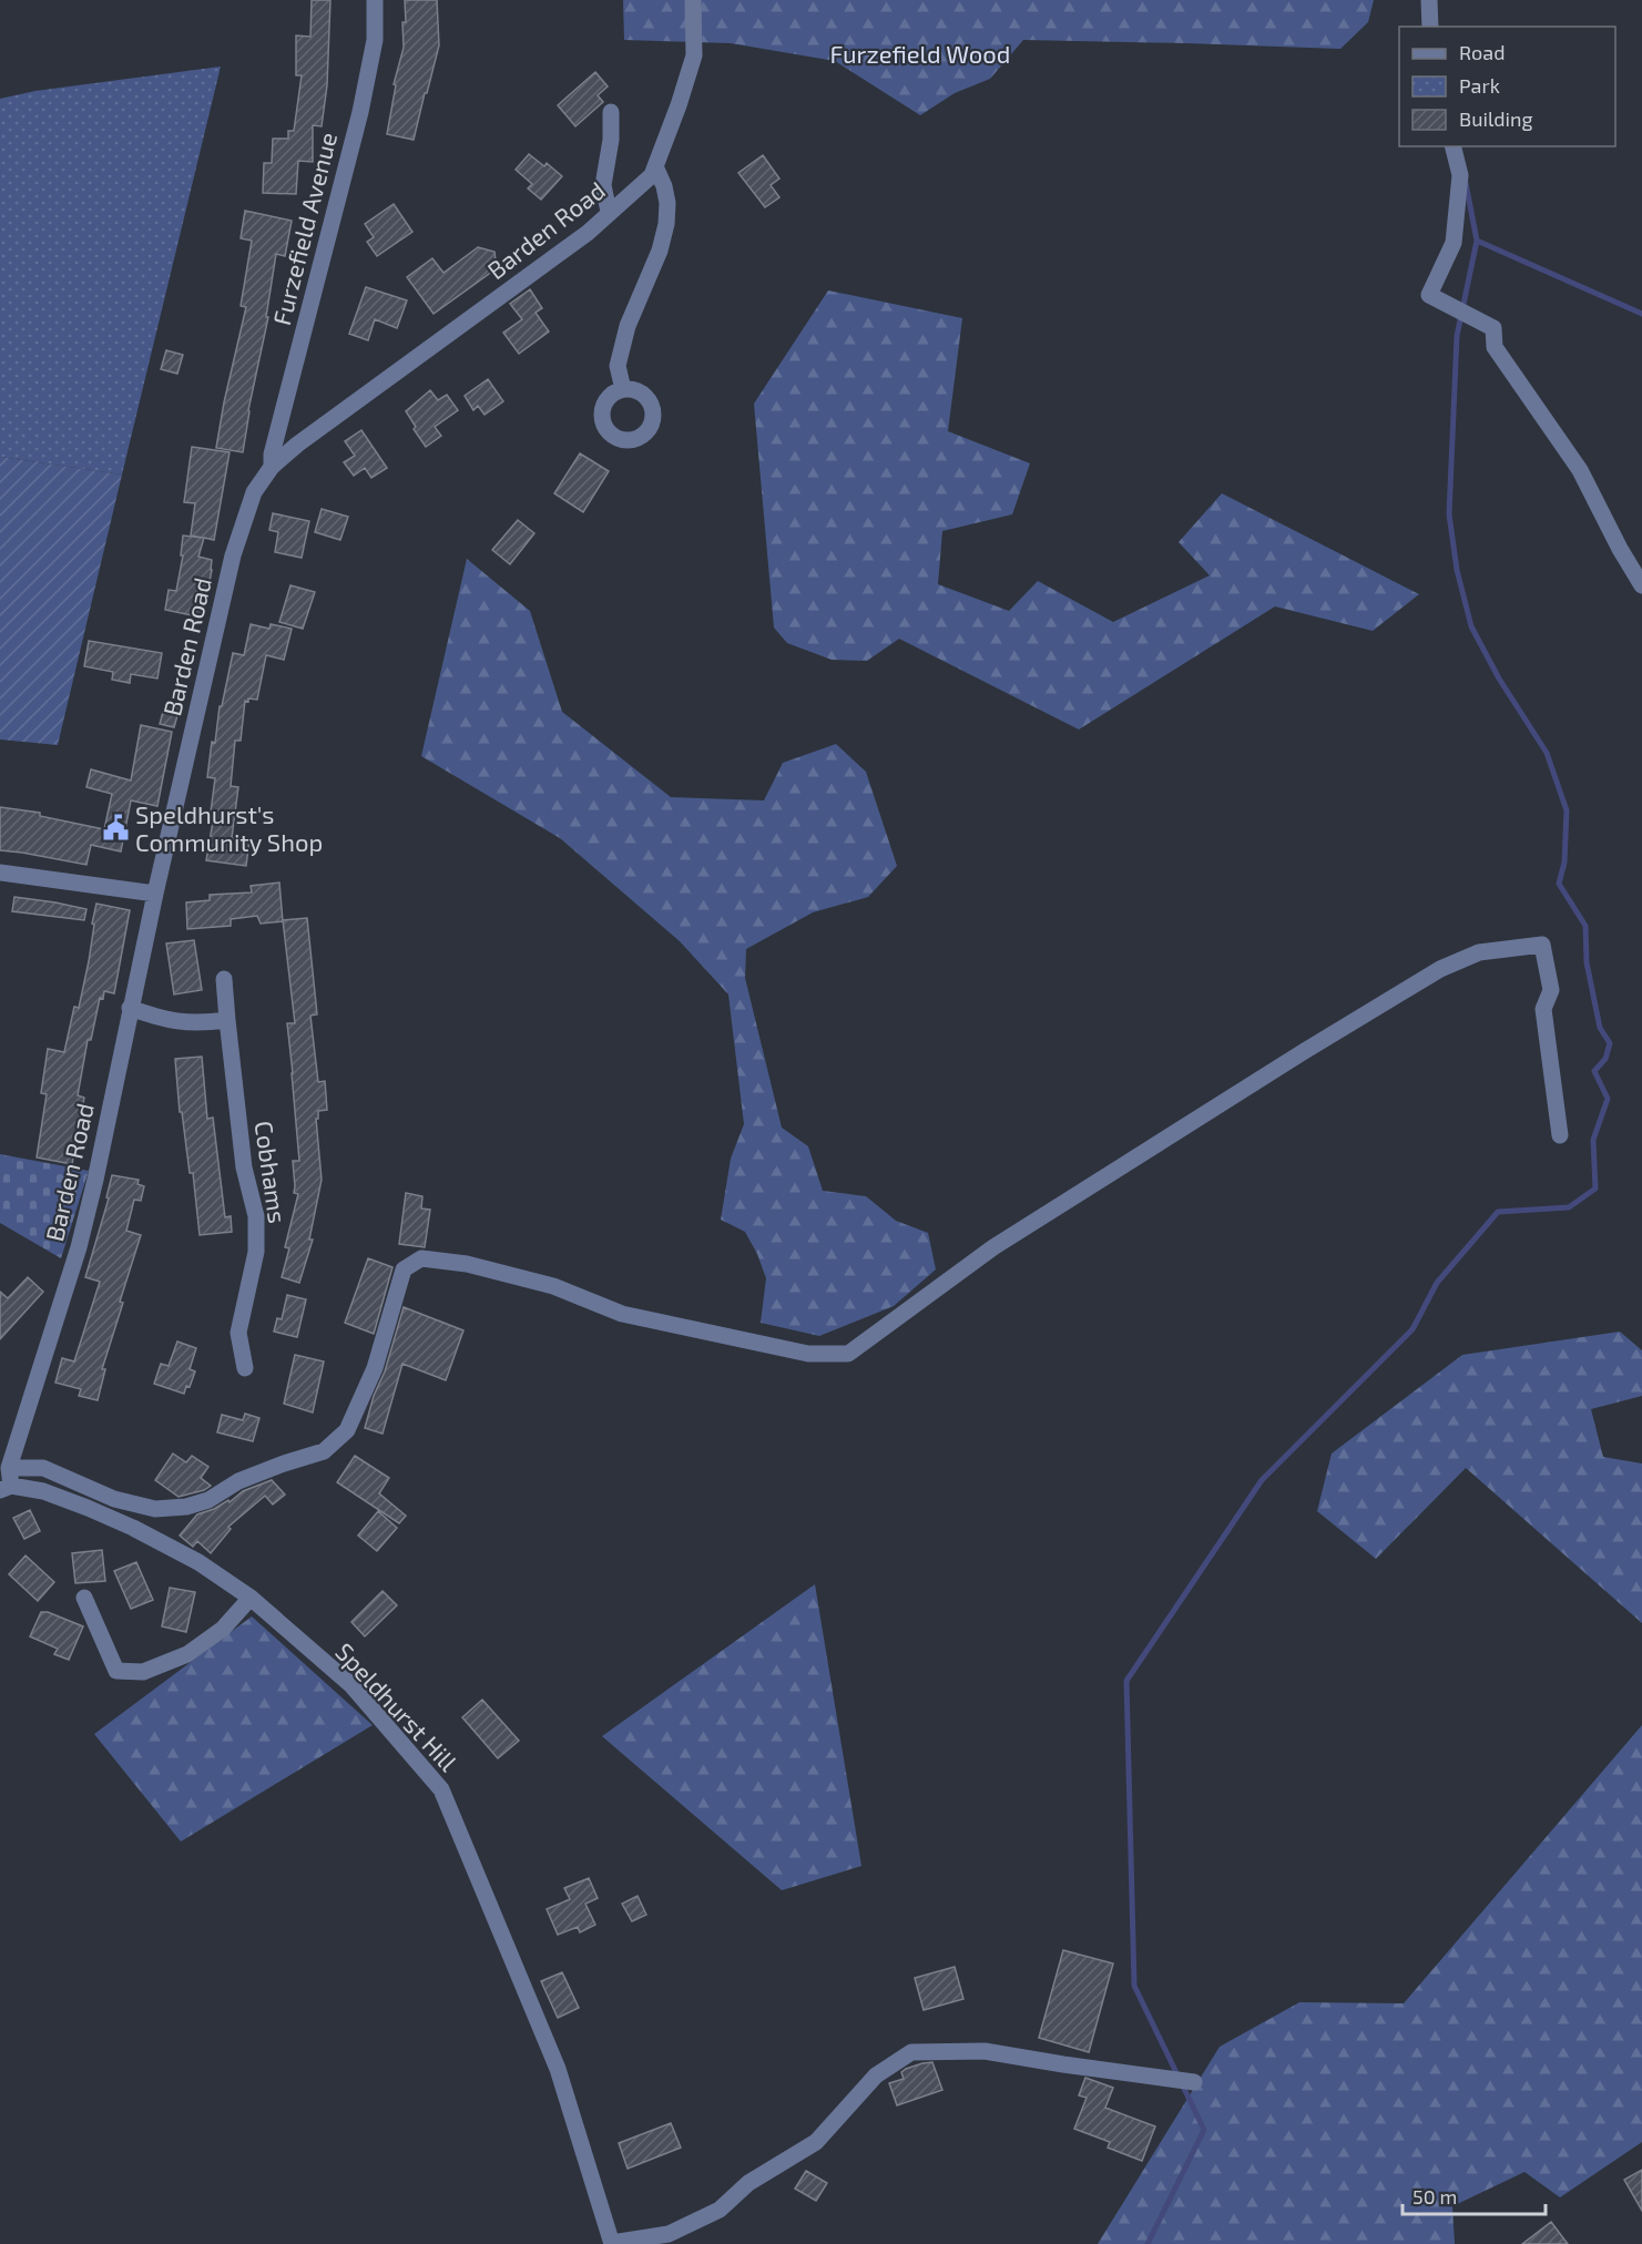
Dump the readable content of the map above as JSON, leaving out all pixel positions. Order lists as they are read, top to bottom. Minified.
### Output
{"streets":{"street":["Furzefield Avenue","Barden Road","Cobhams","Speldhurst Hill"]},"crossings":[["Furzefield Avenue","Barden Road"],["Barden Road","Speldhurst Hill"]],"parks":["Furzefield Wood"],"places":{"public building":["Speldhurst's Community Shop"]},"legend":["Road","Park","Building"],"scale_bar":"50 m"}
